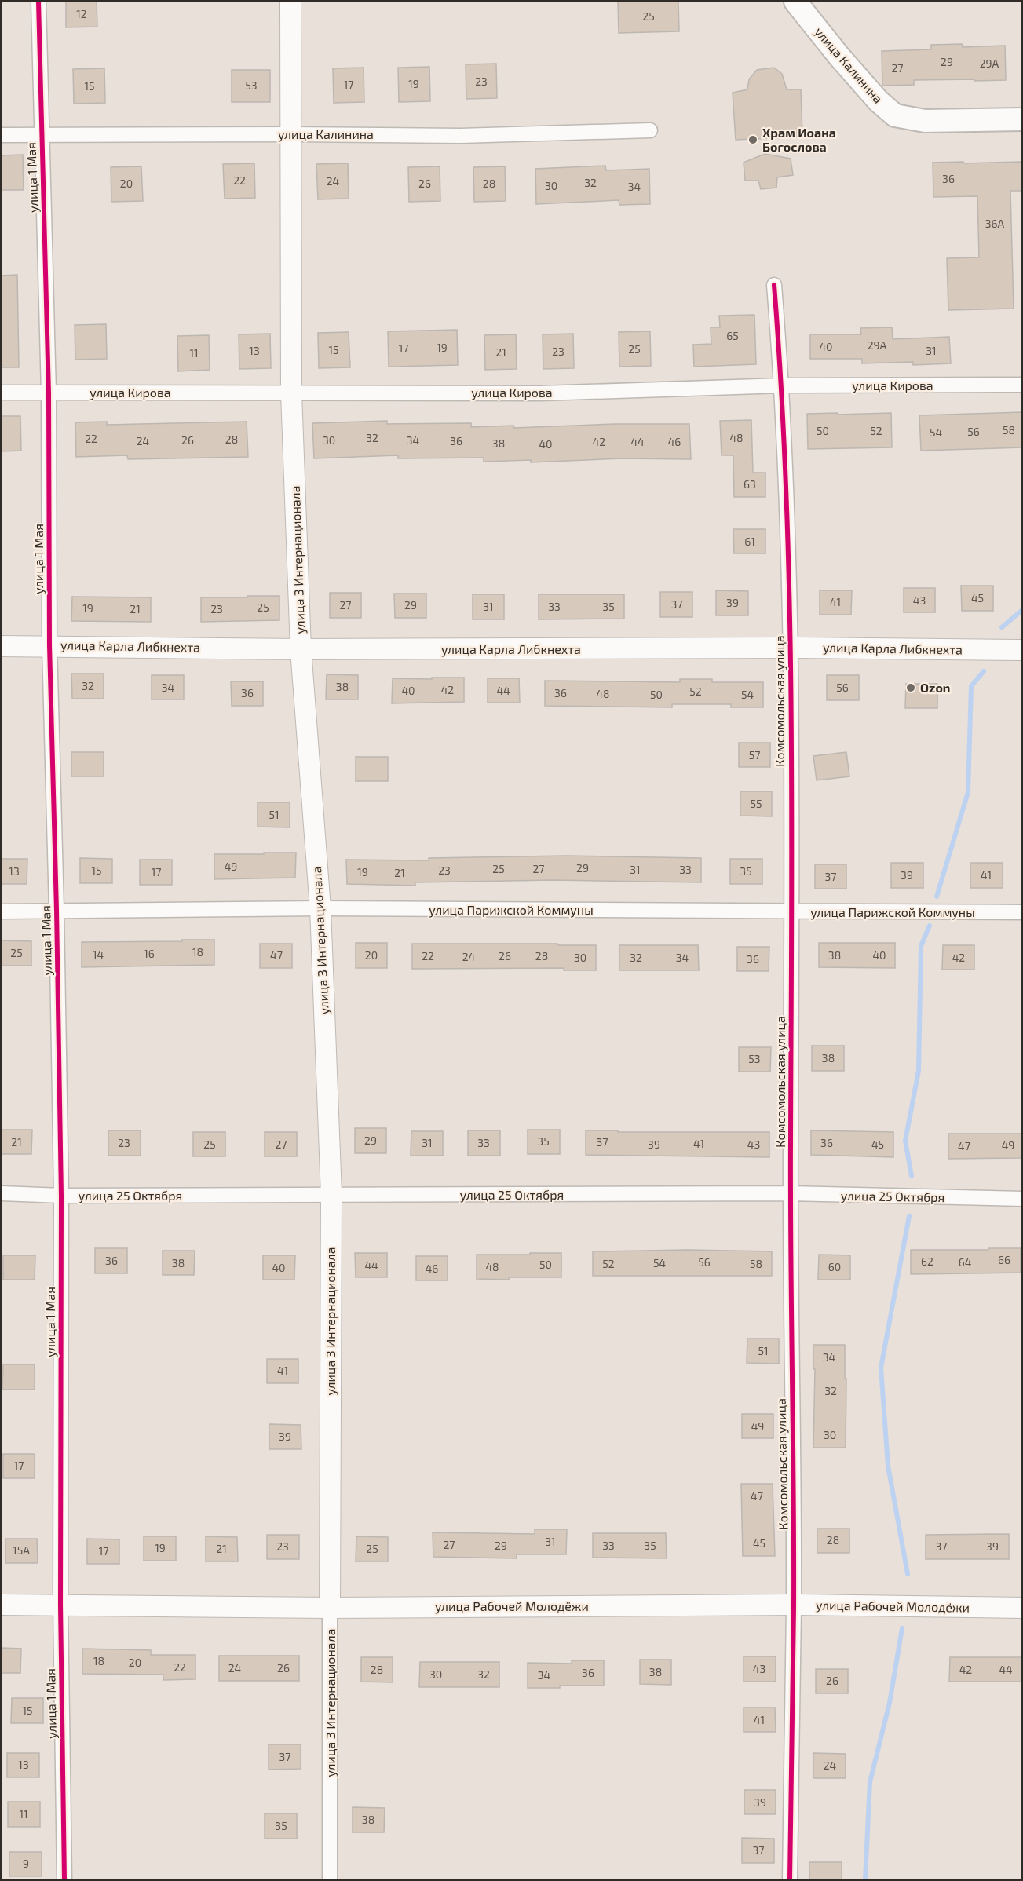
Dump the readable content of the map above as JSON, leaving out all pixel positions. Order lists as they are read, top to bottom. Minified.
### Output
{"streets":{"main road":["улица Калинина","улица 3 Интернационала","улица Карла Либкнехта","улица Рабочей Молодёжи"],"street":["улица 1 Мая","улица Кирова","Комсомольская улица","улица Парижской Коммуны","улица 25 Октября"]},"crossings":[["улица Калинина","улица 1 Мая"],["улица Калинина","улица 3 Интернационала"],["улица 1 Мая","улица Кирова"],["улица 1 Мая","улица Карла Либкнехта"],["улица 1 Мая","улица Парижской Коммуны"],["улица 1 Мая","улица 25 Октября"],["улица 1 Мая","улица Рабочей Молодёжи"],["улица Кирова","улица 3 Интернационала"],["улица Кирова","Комсомольская улица"],["улица 3 Интернационала","улица Карла Либкнехта"],["улица 3 Интернационала","улица Парижской Коммуны"],["улица 3 Интернационала","улица 25 Октября"],["улица 3 Интернационала","улица Рабочей Молодёжи"],["улица Карла Либкнехта","Комсомольская улица"],["Комсомольская улица","улица Парижской Коммуны"],["Комсомольская улица","улица 25 Октября"],["Комсомольская улица","улица Рабочей Молодёжи"]],"places":["Храм Иоана Богослова","Ozon"],"house_numbers":["12","25","29","29А","27","23","19","17","53","15","36","22","24","32","20","26","28","30","34","36А","65","29А","40","19","17","25","15","13","31","23","21","11","58","50","52","56","54","32","48","22","28","26","30","34","24","36","42","44","46","38","40","63","61","45","43","41","39","37","27","29","31","33","35","25","19","21","23","32","38","34","56","42","40","44","52","36","36","48","50","54","57","55","51","49","29","25","27","31","33","15","23","13","35","17","19","21","39","41","37","18","25","16","14","47","20","38","40","22","26","28","24","30","32","34","42","36","38","53","29","35","21","37","23","31","33","36","41","25","27","39","43","45","49","47","66","36","62","56","64","38","54","52","58","50","44","48","60","40","46","51","34","41","32","49","30","39","17","47","28","31","45","27","29","33","35","23","37","39","19","21","25","15А","17","18","20","22","24","26","43","28","42","44","38","36","30","32","34","26","15","41","37","13","24","39","11","38","35","37","9"]}
